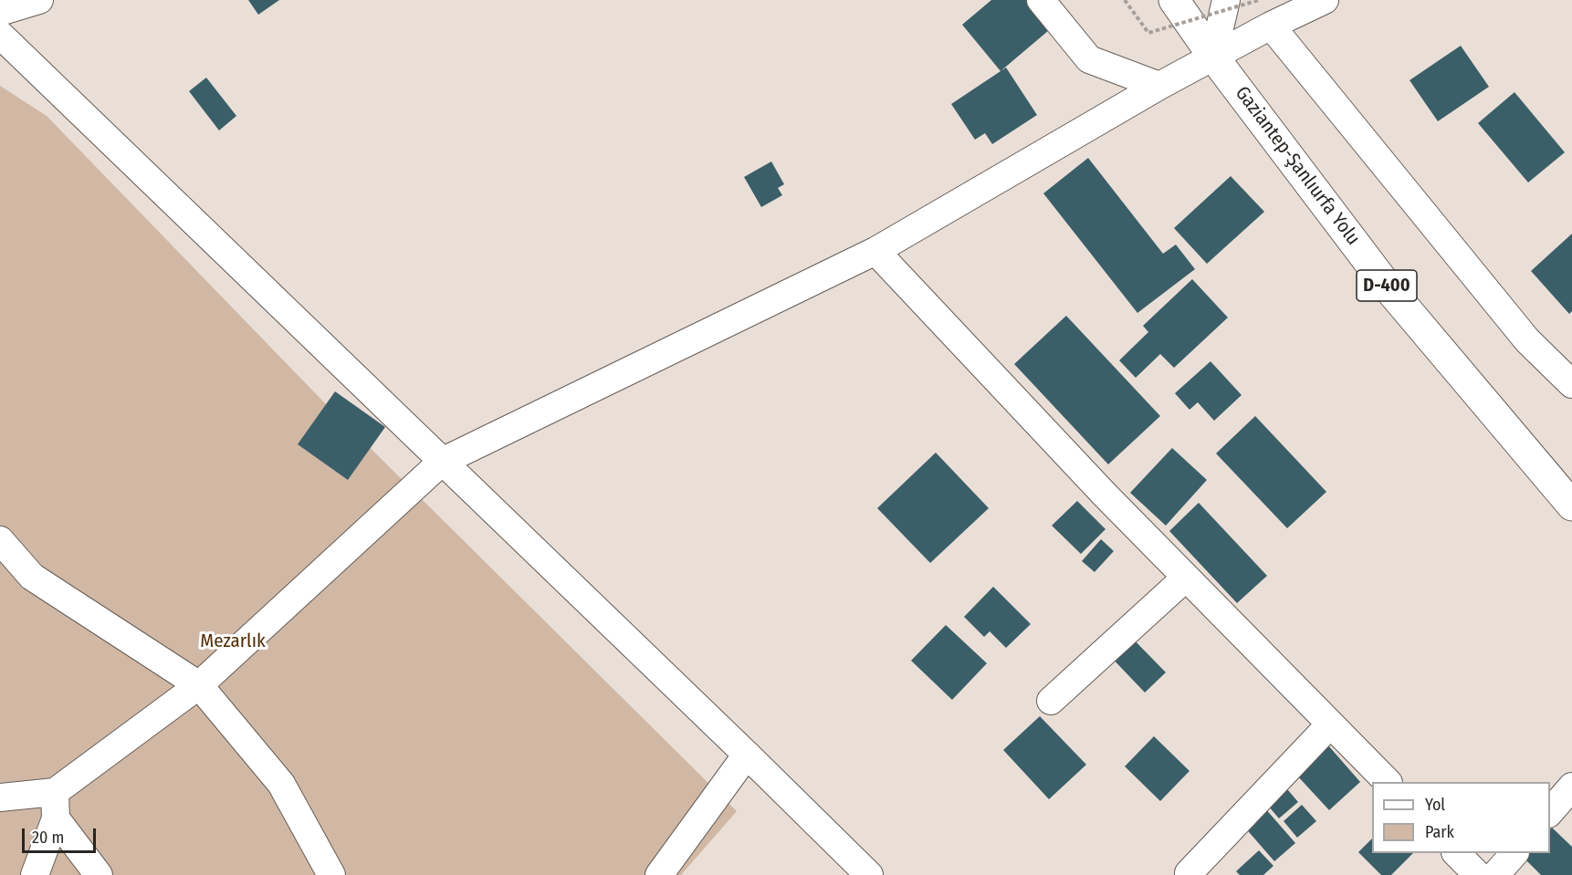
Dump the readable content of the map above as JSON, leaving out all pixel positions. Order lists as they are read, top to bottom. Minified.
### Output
{"streets":{"main road":["Gaziantep-Şanlıurfa Yolu","D-400"]},"parks":["Mezarlık"],"legend":["Yol","Park"],"scale_bar":"20 m"}
